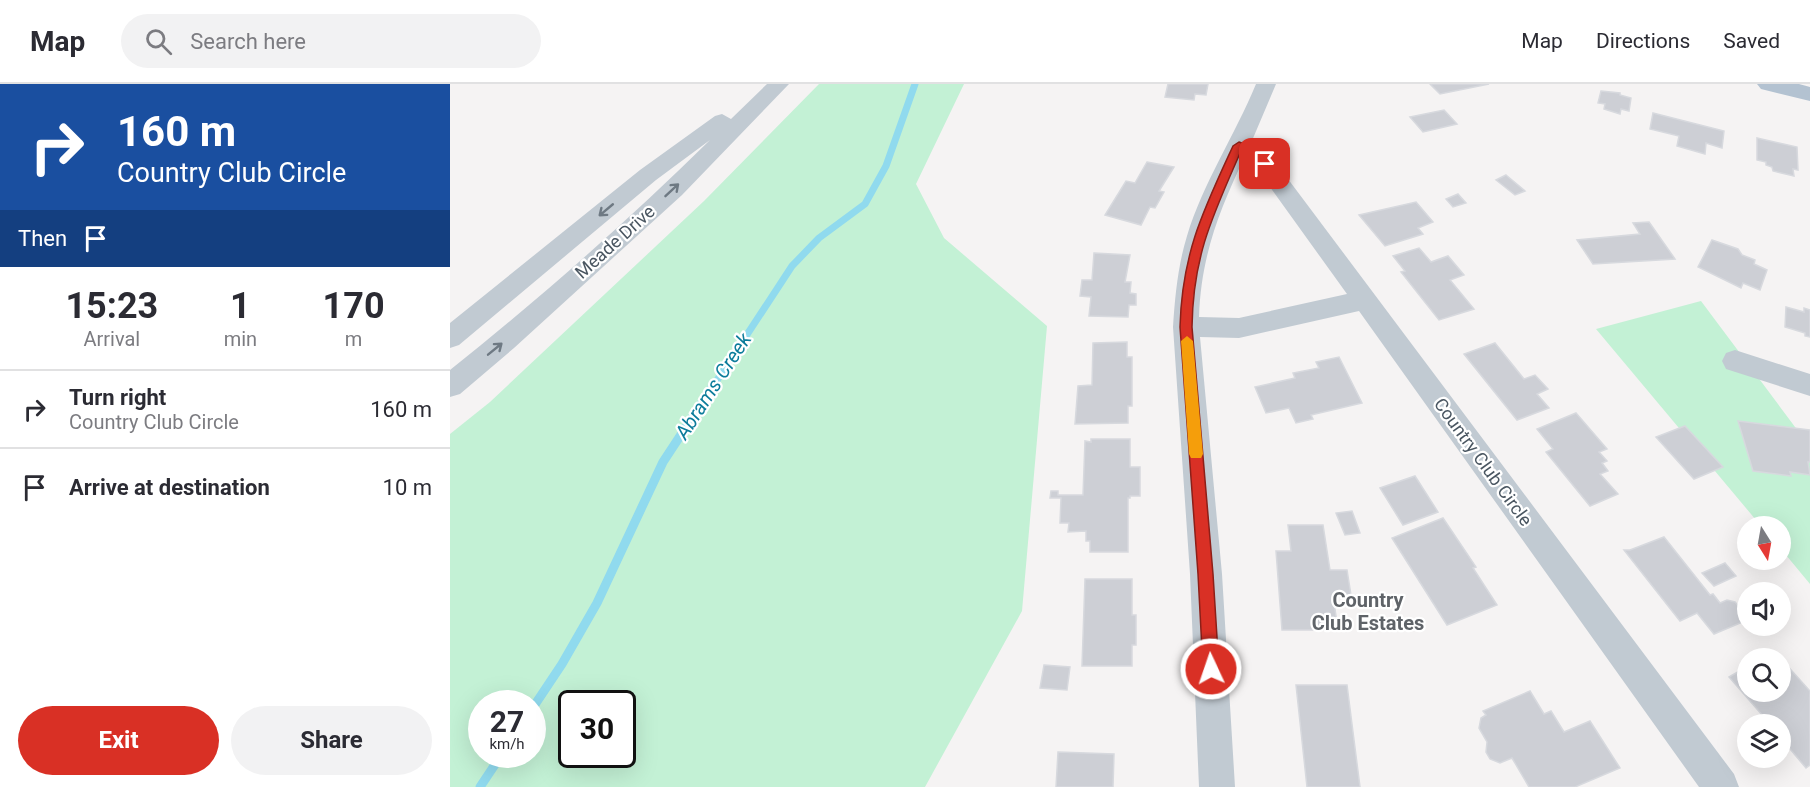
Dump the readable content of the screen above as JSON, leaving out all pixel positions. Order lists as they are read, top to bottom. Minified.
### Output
{"streets":{"street":["Meade Drive","Country Club Circle"]},"districts":["Country Club Estates"],"water":["Abrams Creek"],"north":"bottom","page":{"header":"Map","search":"Search here","nav":["Map","Directions","Saved"],"turn":["160 m","Country Club Circle"],"then":"Then","eta":["15:23","Arrival","1","min","170","m"],"list":[{"name":"Turn right","note":"Country Club Circle","value":"160 m"},{"name":"Arrive at destination","value":"10 m"}],"speed":"27 km/h","limit":"30","buttons":["Exit","Share"]}}
